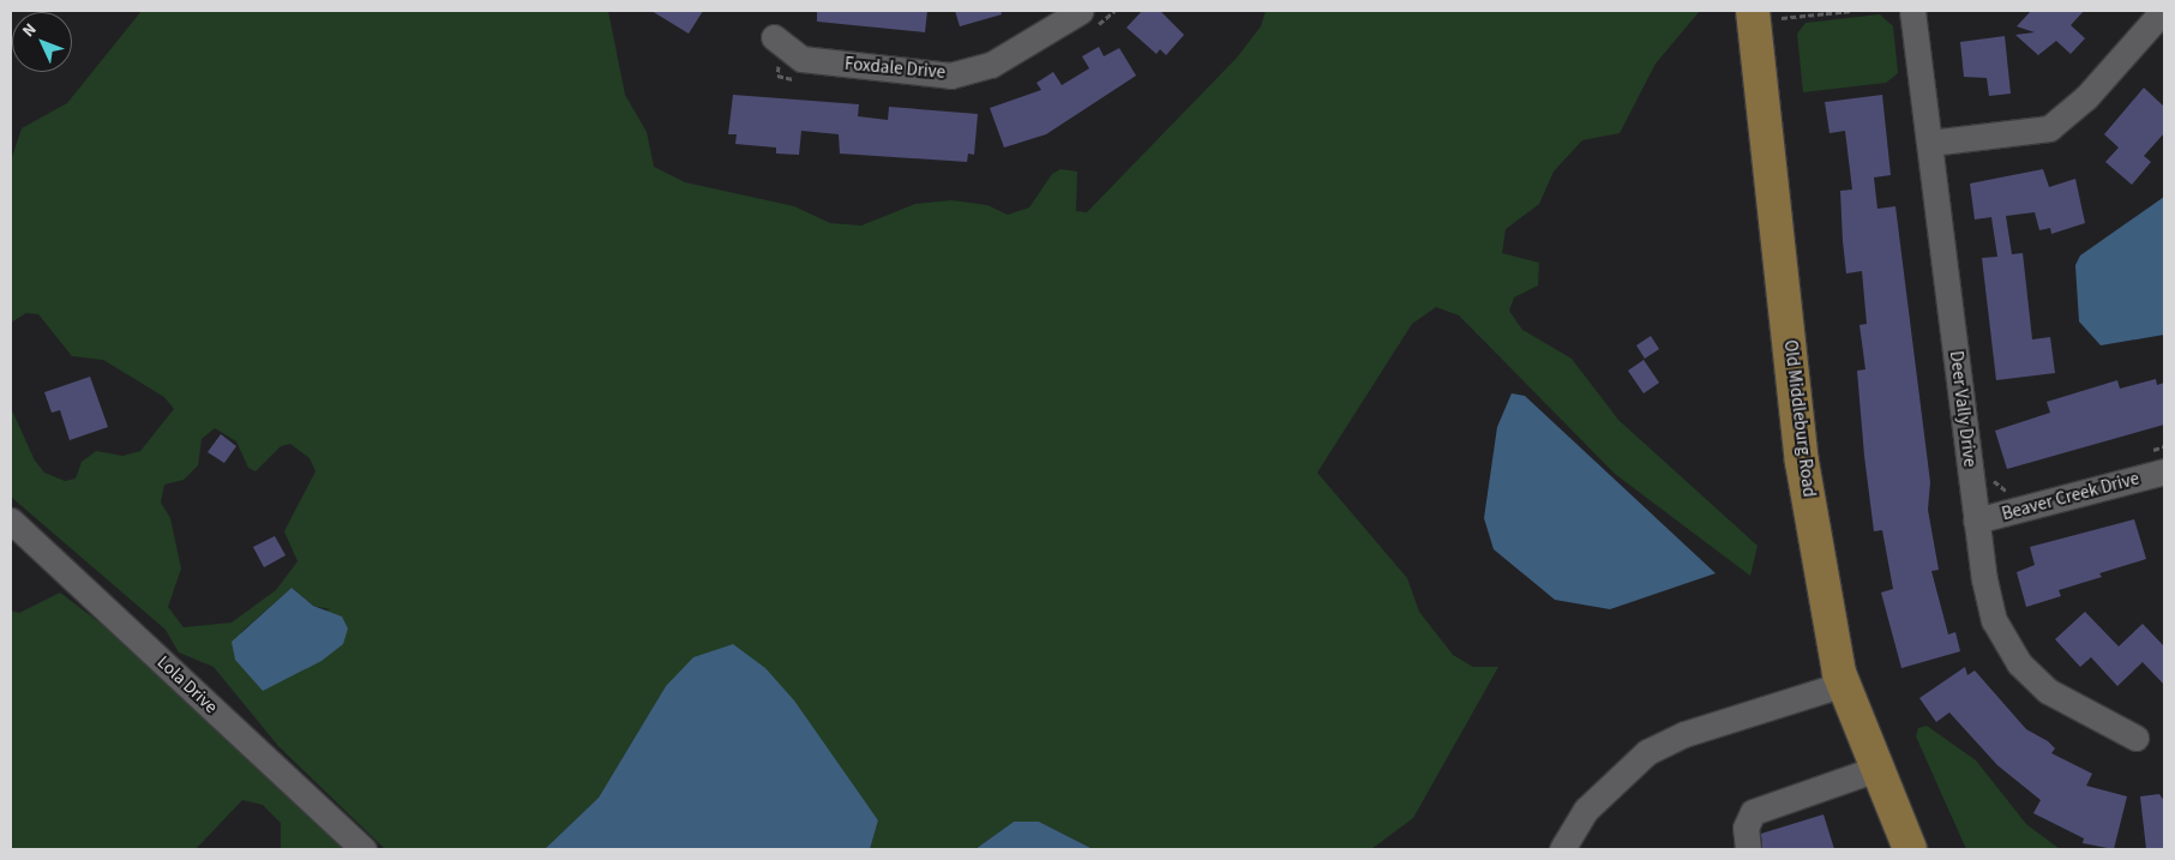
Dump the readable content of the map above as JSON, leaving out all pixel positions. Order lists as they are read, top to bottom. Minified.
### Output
{"streets":{"main road":["Old Middleburg Road"],"street":["Foxdale Drive","Deer Vally Drive","Beaver Creek Drive","Lola Drive"]},"crossings":[["Deer Vally Drive","Beaver Creek Drive"]],"north":"top left"}
